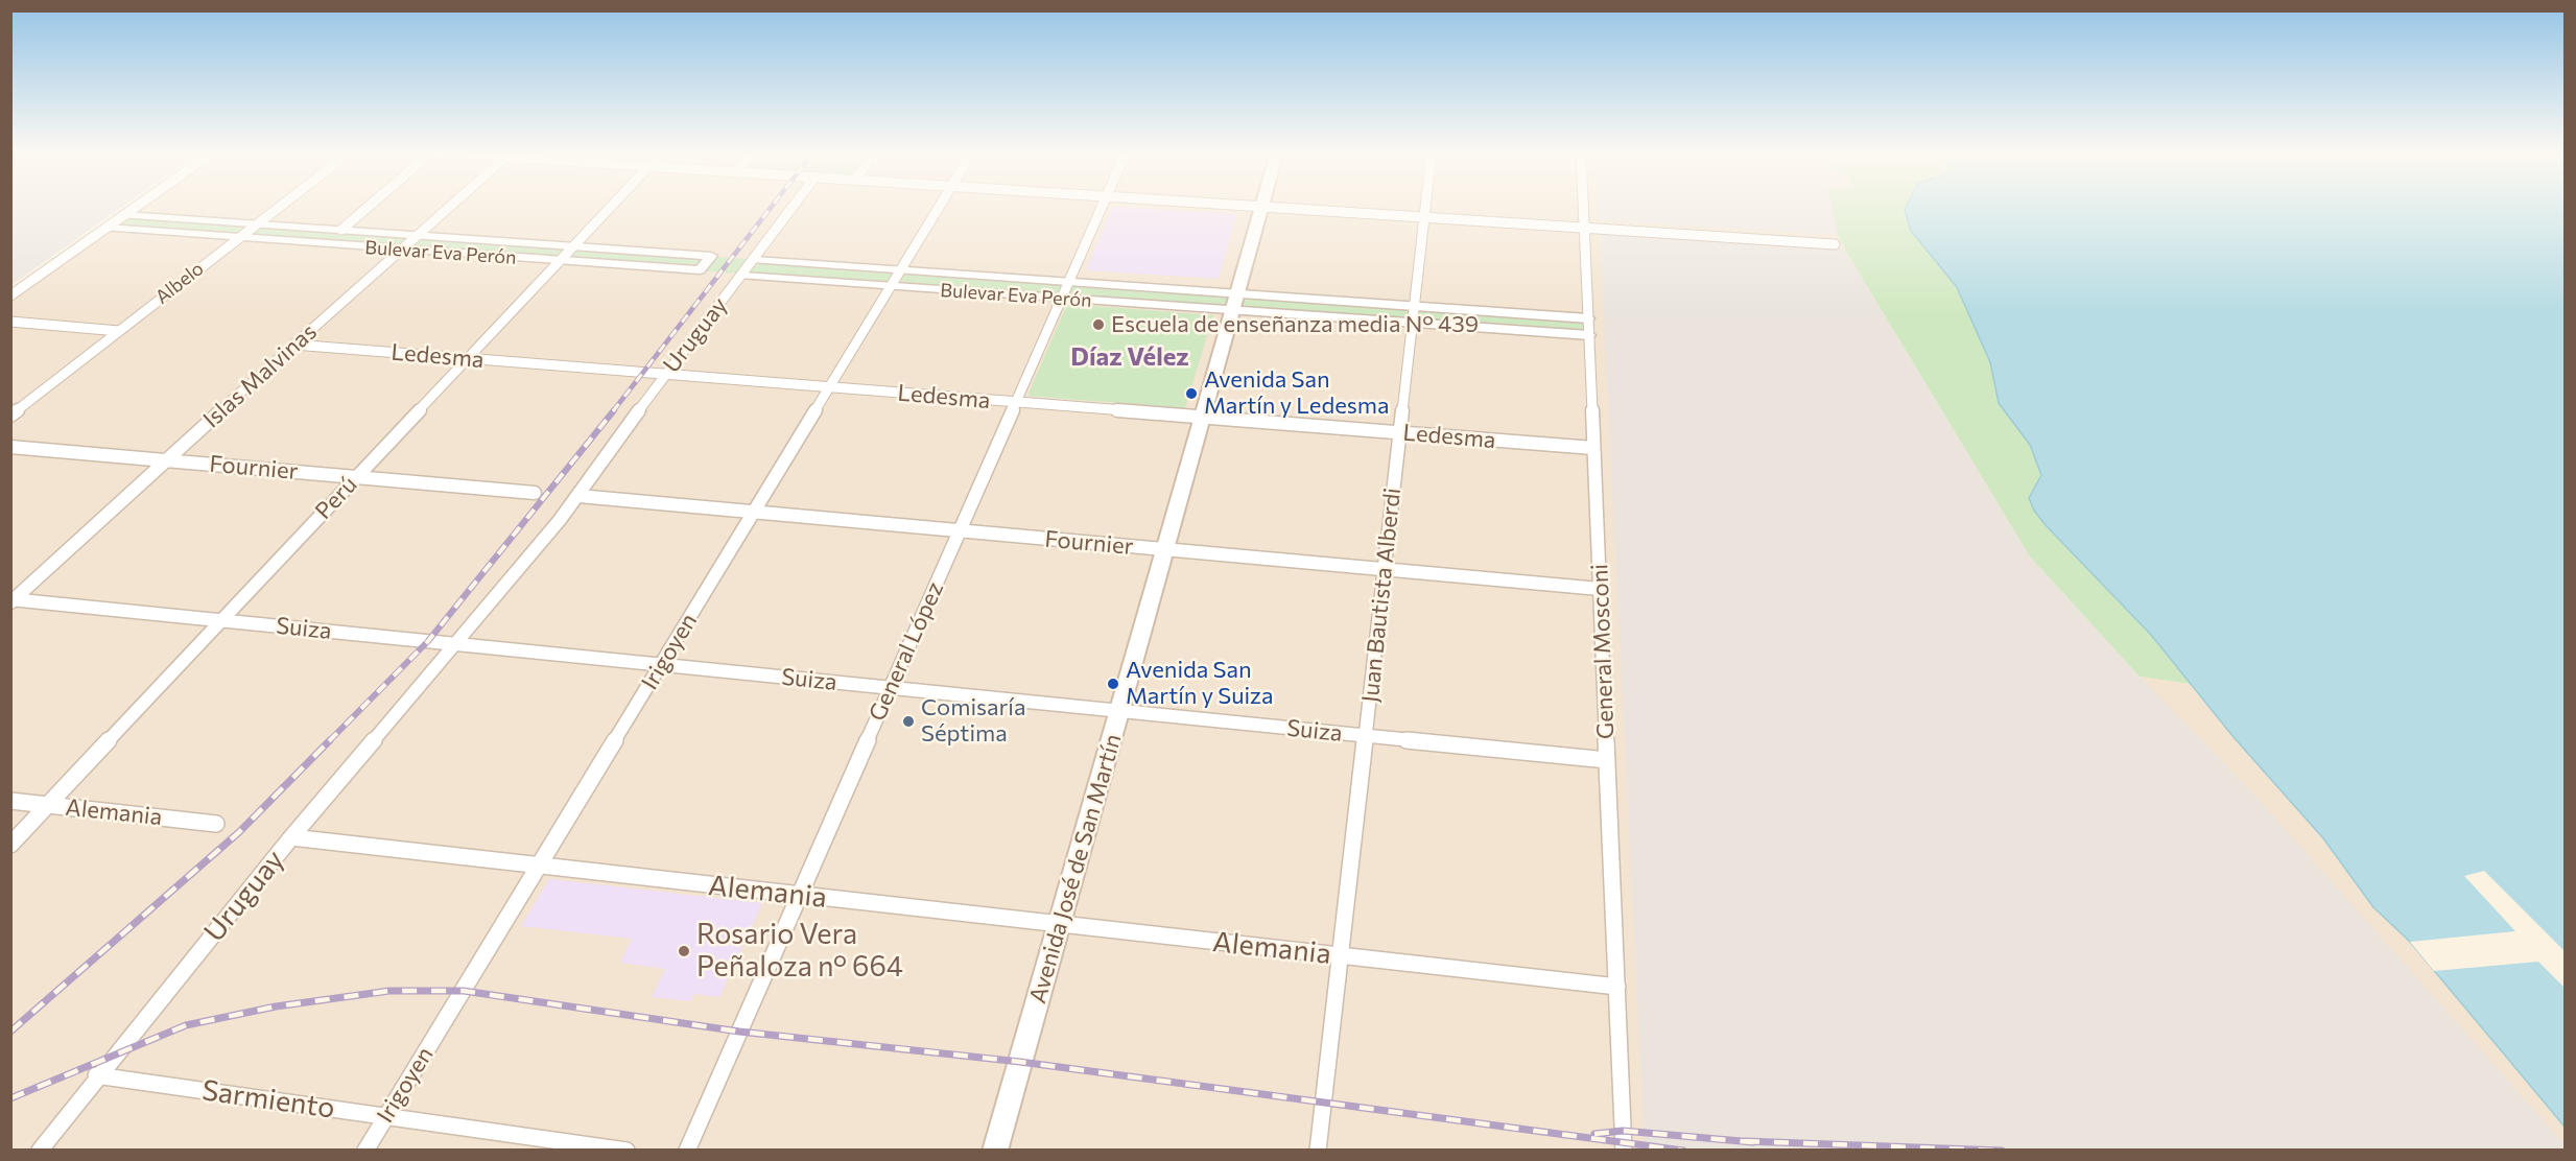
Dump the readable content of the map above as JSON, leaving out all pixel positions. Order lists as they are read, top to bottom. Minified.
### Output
{"streets":{"main road":["Avenida José de San Martín"],"street":["Bulevar Eva Perón","Albelo","Uruguay","Ledesma","Islas Malvinas","Fournier","Perú","Juan Bautista Alberdi","Suiza","Irigoyen","General López","General Mosconi","Alemania","Sarmiento"]},"crossings":[["Bulevar Eva Perón","Albelo"],["Bulevar Eva Perón","Uruguay"],["Bulevar Eva Perón","Islas Malvinas"],["Bulevar Eva Perón","Perú"],["Bulevar Eva Perón","Juan Bautista Alberdi"],["Bulevar Eva Perón","Irigoyen"],["Bulevar Eva Perón","General López"],["Bulevar Eva Perón","General Mosconi"],["Bulevar Eva Perón","Avenida José de San Martín"],["Uruguay","Ledesma"],["Uruguay","Fournier"],["Uruguay","Suiza"],["Uruguay","Alemania"],["Uruguay","Sarmiento"],["Ledesma","Islas Malvinas"],["Ledesma","Perú"],["Ledesma","Juan Bautista Alberdi"],["Ledesma","Irigoyen"],["Ledesma","General López"],["Ledesma","General Mosconi"],["Ledesma","Avenida José de San Martín"],["Islas Malvinas","Fournier"],["Islas Malvinas","Suiza"],["Fournier","Perú"],["Fournier","Juan Bautista Alberdi"],["Fournier","Irigoyen"],["Fournier","General López"],["Fournier","General Mosconi"],["Fournier","Avenida José de San Martín"],["Perú","Suiza"],["Perú","Alemania"],["Juan Bautista Alberdi","Suiza"],["Juan Bautista Alberdi","Alemania"],["Suiza","Irigoyen"],["Suiza","General López"],["Suiza","General Mosconi"],["Suiza","Avenida José de San Martín"],["Irigoyen","Alemania"],["Irigoyen","Sarmiento"],["General López","Alemania"],["General Mosconi","Alemania"],["Alemania","Avenida José de San Martín"]],"districts":["Díaz Vélez"],"places":["Escuela de enseñanza media N° 439","Avenida San Martín y Ledesma","Avenida San Martín y Suiza","Comisaría Séptima","Rosario Vera Peñaloza n° 664"]}
